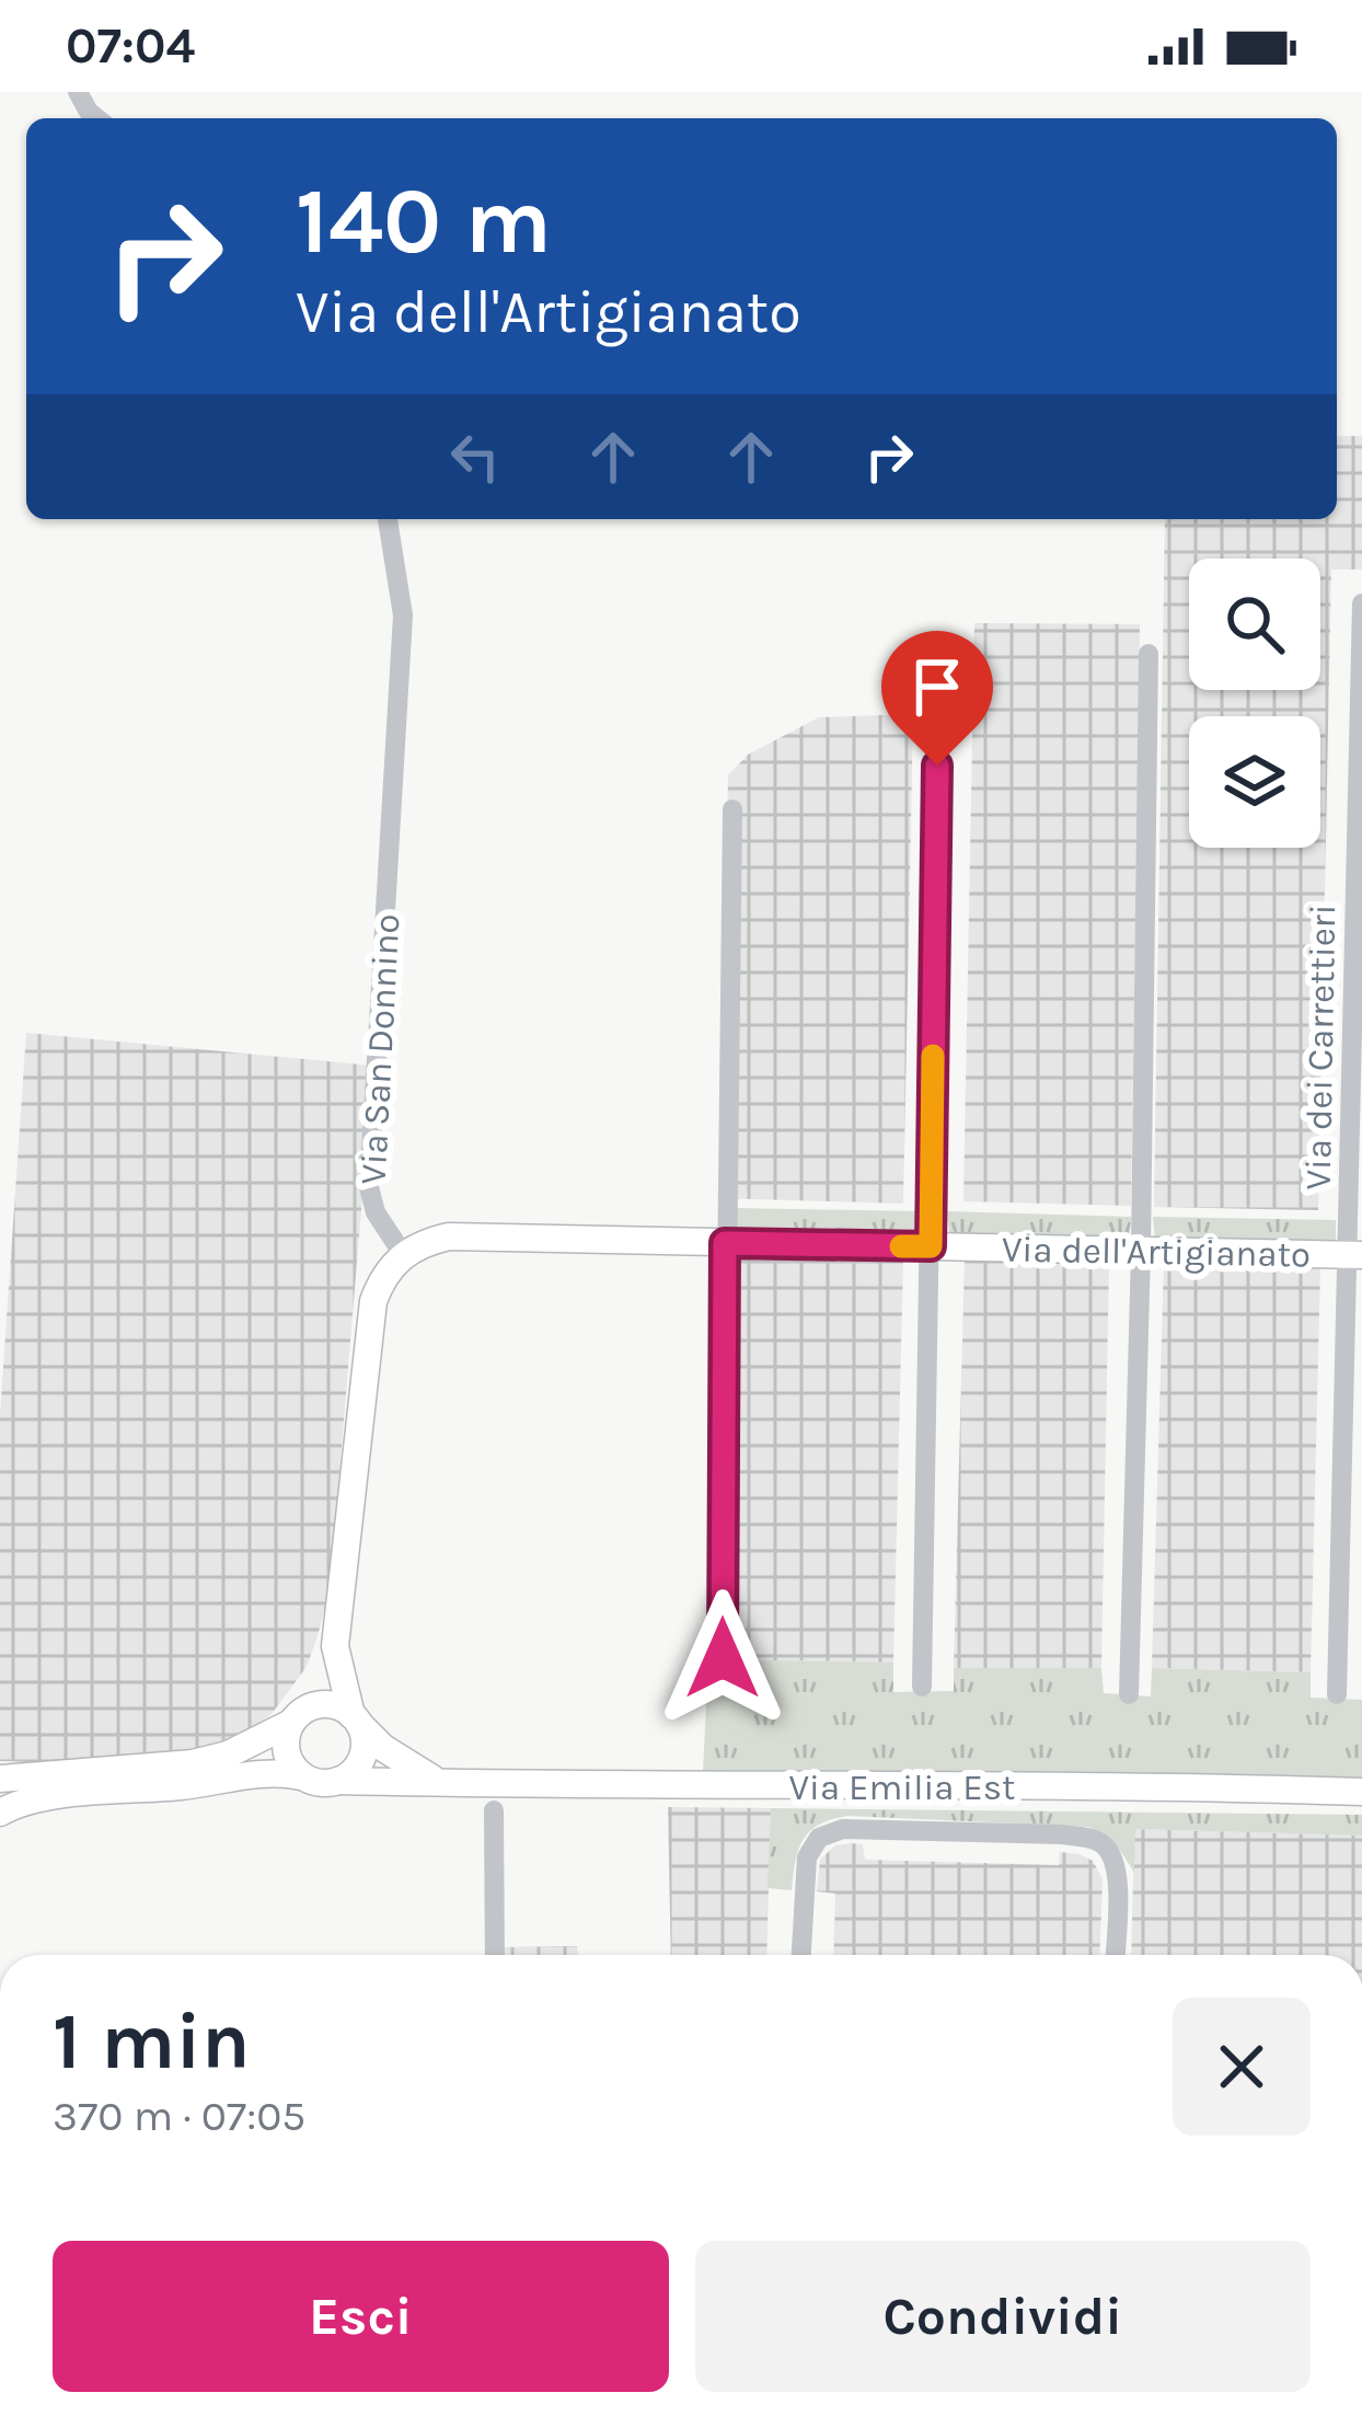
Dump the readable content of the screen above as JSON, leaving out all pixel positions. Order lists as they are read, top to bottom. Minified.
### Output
{"streets":{"main road":["Via dell'Artigianato","Via Emilia Est"],"street":["Via dei Carrettieri","Via San Donnino"]},"crossings":[["Via dei Carrettieri","Via dell'Artigianato"],["Via San Donnino","Via dell'Artigianato"]],"page":{"status":"07:04","turn":["140 m","Via dell'Artigianato"],"heading":["1 min","370 m · 07:05"],"buttons":["Esci","Condividi"]}}
